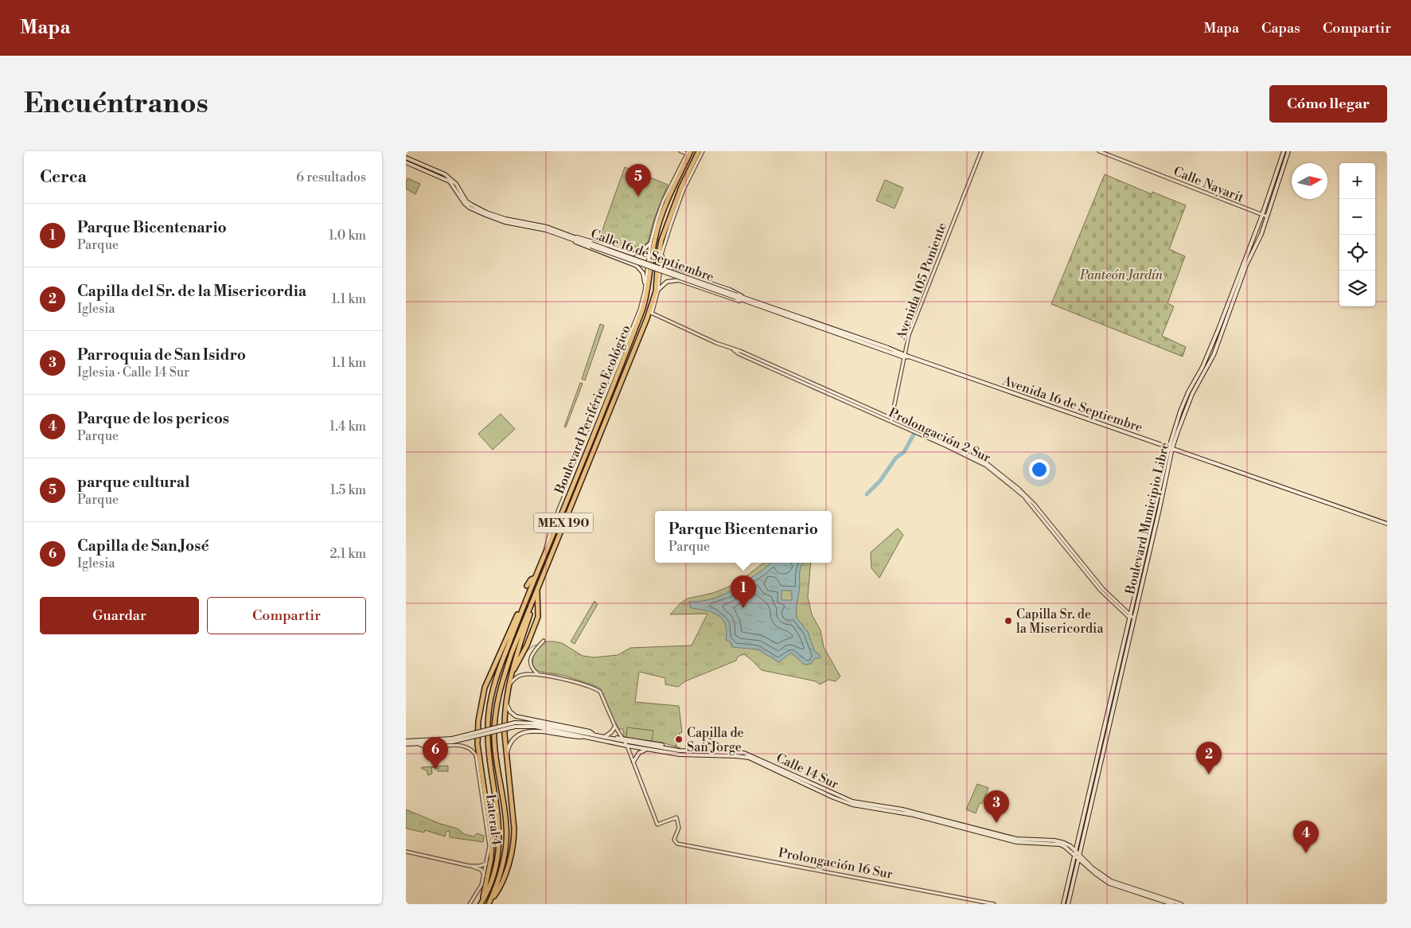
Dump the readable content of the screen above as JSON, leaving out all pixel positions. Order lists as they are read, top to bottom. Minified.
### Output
{"streets":{"highway":["Boulevard Periférico Ecológico","MEX 190"],"main road":["Calle 16 de Septiembre","Avenida 16 de Septiembre","Boulevard Municipio Libre","Calle 14 Sur"],"street":["Calle Nayarit","Avenida 105 Poniente","Prolongación 2 Sur","Lateral 4","Prolongación 16 Sur"]},"crossings":[["Calle Nayarit","Boulevard Municipio Libre"],["Calle 16 de Septiembre","Avenida 105 Poniente"],["Calle 16 de Septiembre","Avenida 16 de Septiembre"],["Avenida 105 Poniente","Avenida 16 de Septiembre"],["Avenida 105 Poniente","Prolongación 2 Sur"],["Avenida 16 de Septiembre","Boulevard Municipio Libre"],["Boulevard Periférico Ecológico","Prolongación 2 Sur"],["Prolongación 2 Sur","Boulevard Municipio Libre"],["Boulevard Municipio Libre","Calle 14 Sur"],["Calle 14 Sur","Lateral 4"]],"parks":["Panteón Jardín"],"places":["Capilla Sr. de la Misericordia","Capilla de San Jorge"],"north":"right","page":{"header":"Mapa","nav":["Mapa","Capas","Compartir"],"buttons":["Cómo llegar",["Guardar","Compartir"]],"title":"Encuéntranos","heading":["Cerca","6 resultados"],"map_buttons":["+","−"],"pins":["5","1","6","2","3","4"],"list":[{"mark":"1","name":"Parque Bicentenario","note":"Parque","value":"1.0 km"},{"mark":"2","name":"Capilla del Sr. de la Misericordia","note":"Iglesia","value":"1.1 km"},{"mark":"3","name":"Parroquia de San Isidro","note":"Iglesia · Calle 14 Sur","value":"1.1 km"},{"mark":"4","name":"Parque de los pericos","note":"Parque","value":"1.4 km"},{"mark":"5","name":"parque cultural","note":"Parque","value":"1.5 km"},{"mark":"6","name":"Capilla de San José","note":"Iglesia","value":"2.1 km"}],"popup":["Parque Bicentenario","Parque"]}}
